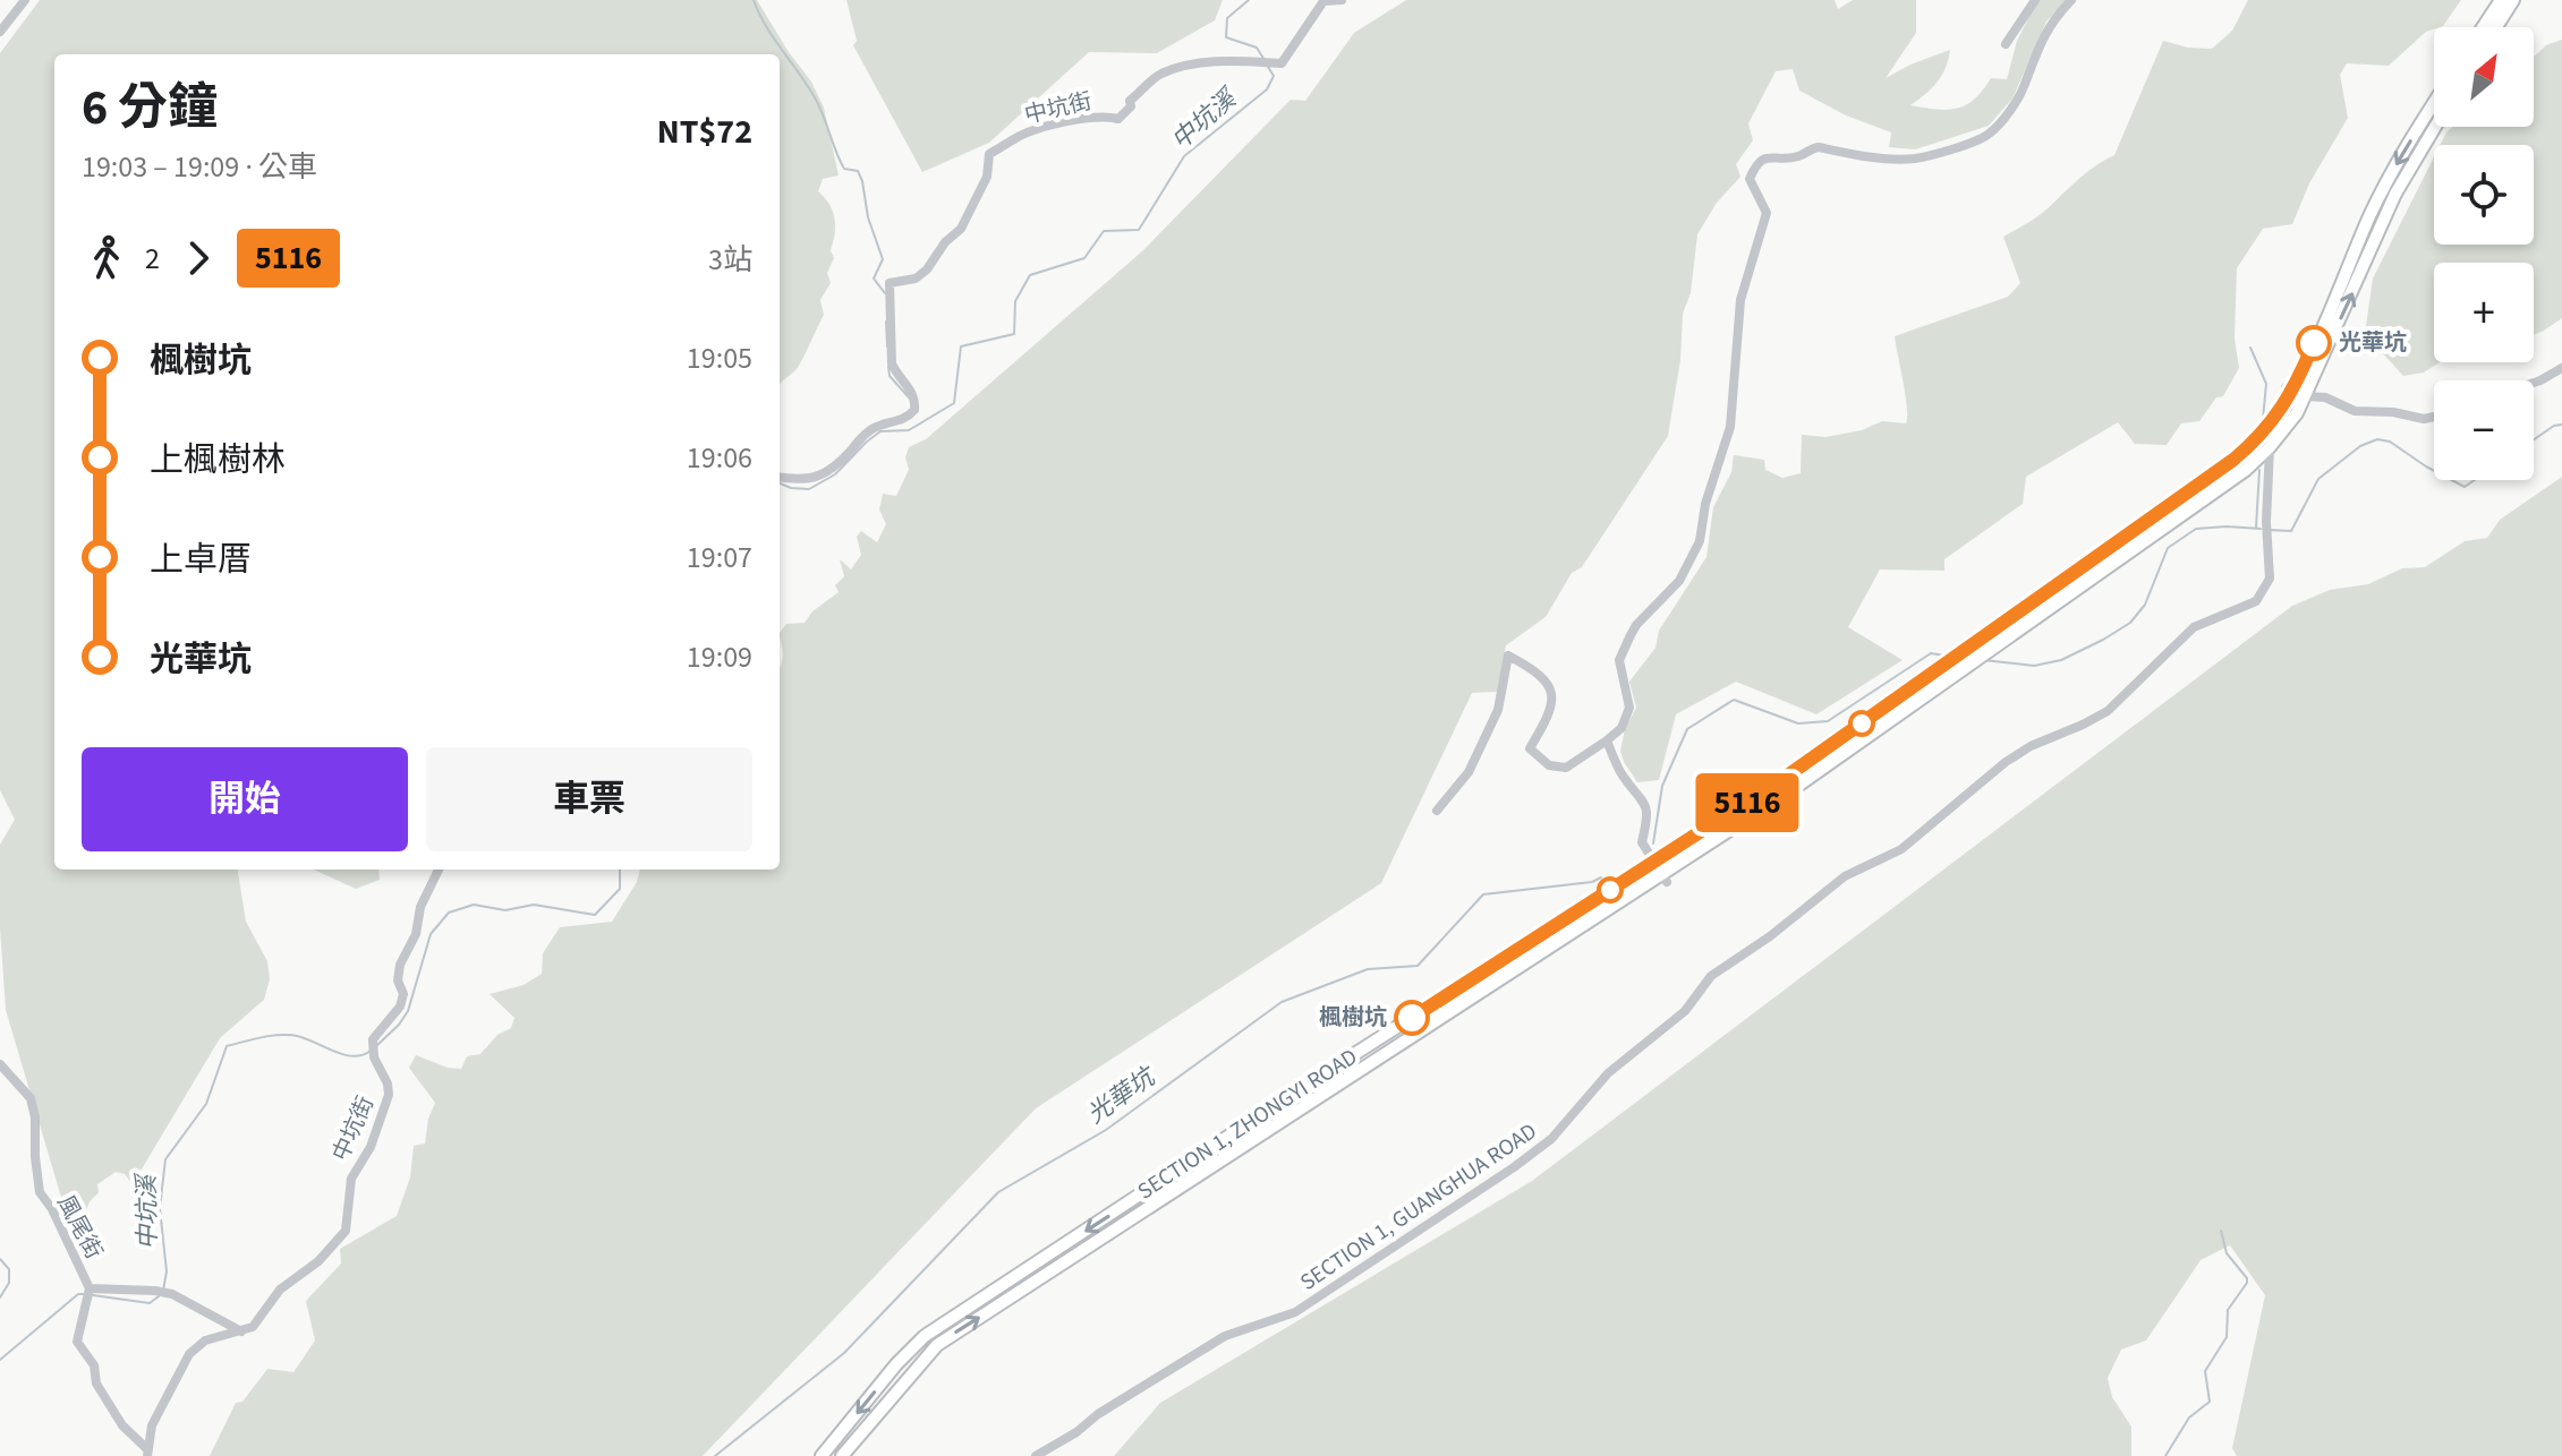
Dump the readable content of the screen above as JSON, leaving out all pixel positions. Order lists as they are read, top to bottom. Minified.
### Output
{"streets":{"main road":["SECTION 1, ZHONGYI ROAD"],"street":["中坑街","SECTION 1, GUANGHUA ROAD","風尾街"]},"crossings":[["中坑街","風尾街"],["SECTION 1, ZHONGYI ROAD","SECTION 1, GUANGHUA ROAD"]],"water":["中坑溪","光華坑"],"places":["光華坑","楓樹坑"],"lines":["bus line 5116"],"north":"top right","page":{"on_map":"5116","map_buttons":["+","−"],"heading":["6 分鐘","19:03 – 19:09 · 公車","NT$72"],"legs":["2","5116","3站"],"list":[{"name":"楓樹坑","value":"19:05"},{"name":"上楓樹林","value":"19:06"},{"name":"上卓厝","value":"19:07"},{"name":"光華坑","value":"19:09"}],"buttons":["開始","車票"]}}
